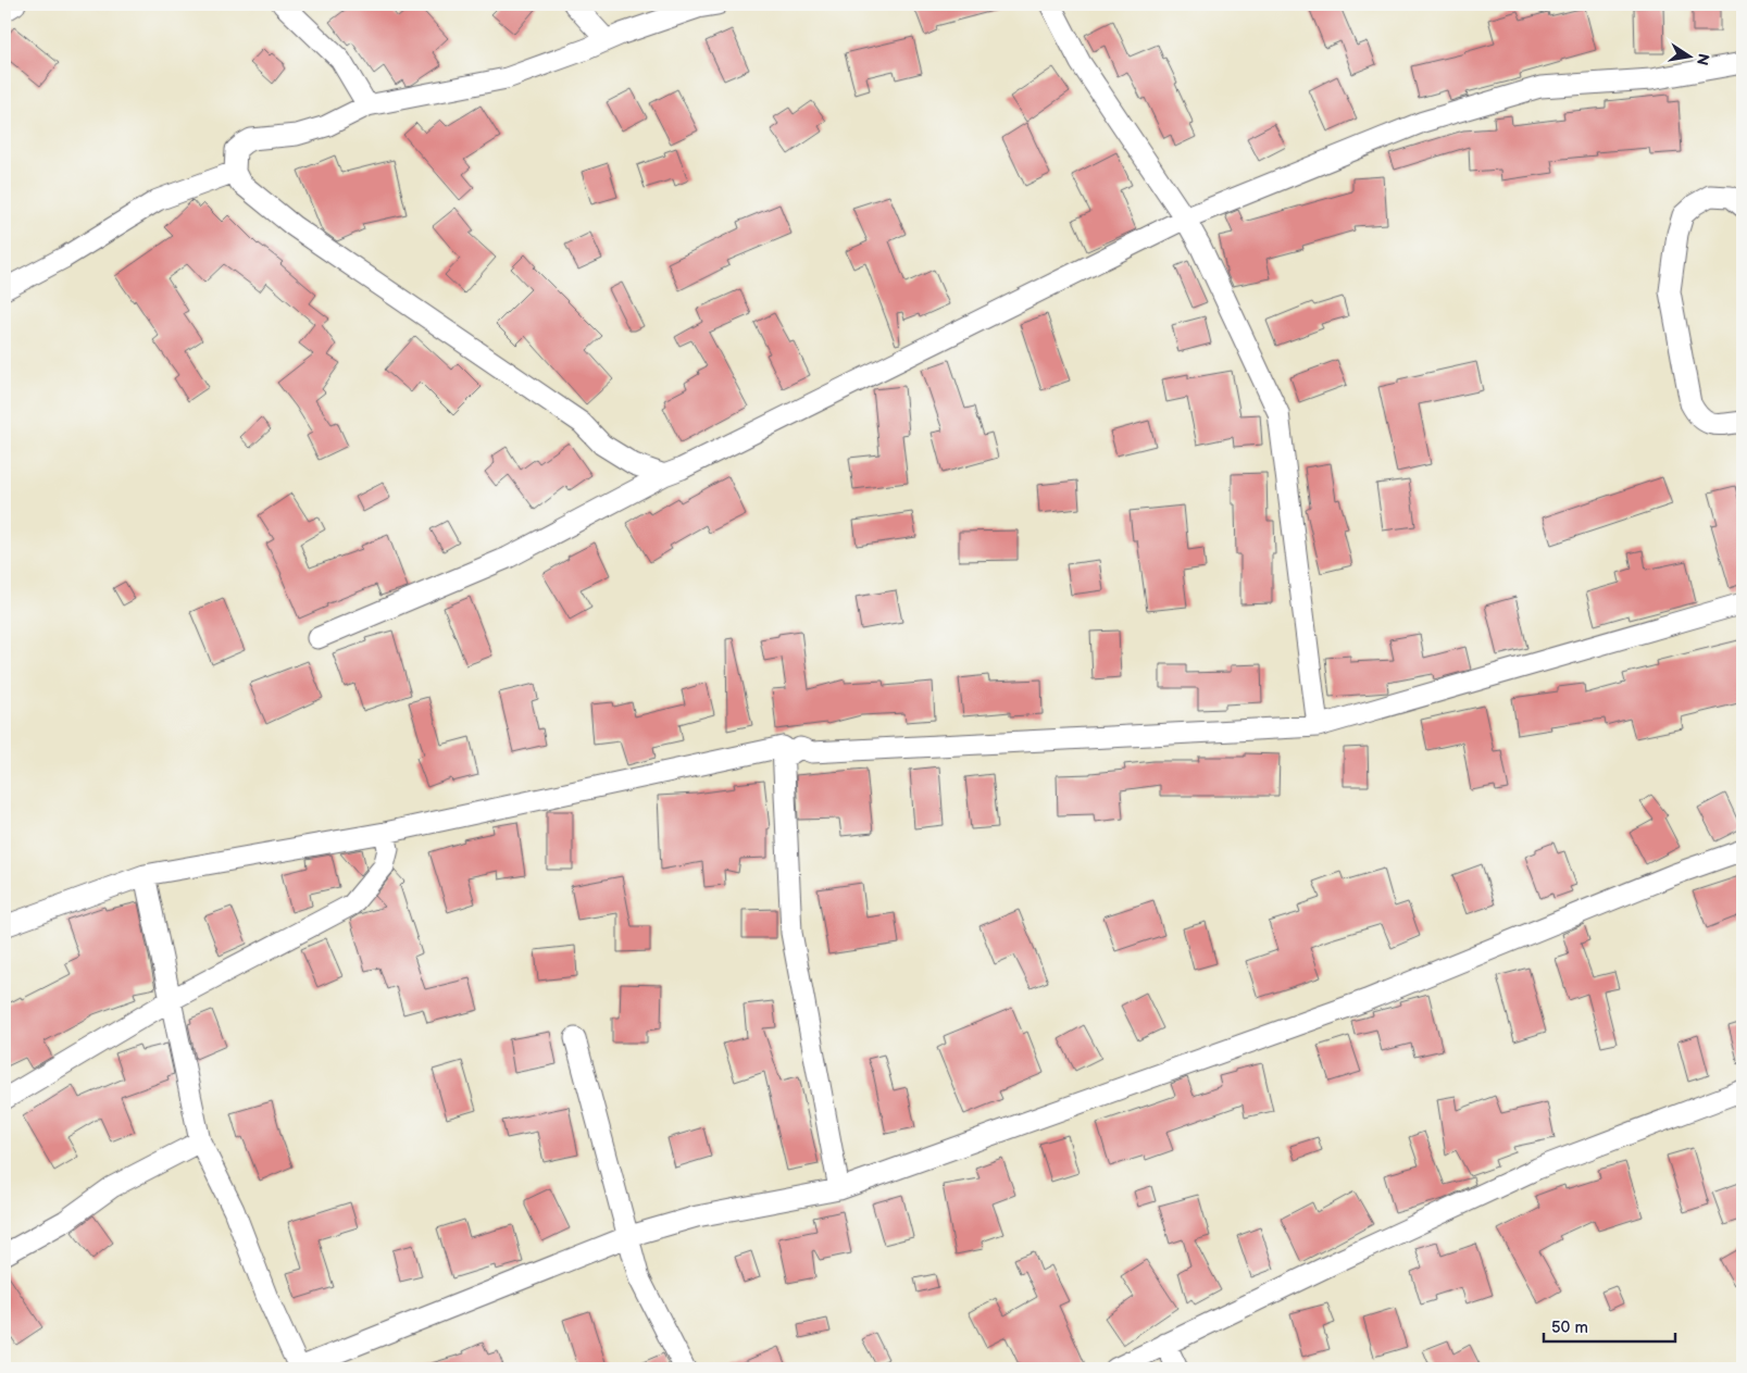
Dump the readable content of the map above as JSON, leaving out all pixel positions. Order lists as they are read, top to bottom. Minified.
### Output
{"scale_bar":"50 m","north":"right"}
